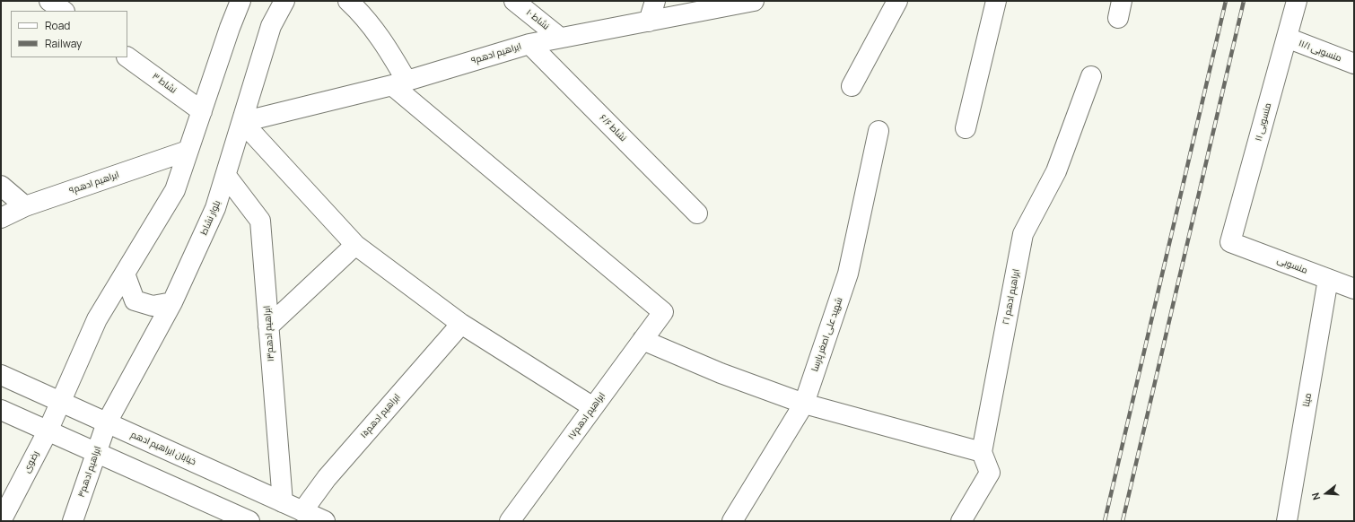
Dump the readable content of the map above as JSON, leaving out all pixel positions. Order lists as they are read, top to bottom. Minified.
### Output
{"streets":{"street":["نشاط ۱۰","منسوبی ۱۱/۱","ابراهیم ادهم۹","نشاط ۳","منسوبی ۱۱","نشاط ۶/۶","بلوار نشاط","منسوبی","ابراهیم ادهم ۲۱","ابراهیم ادهم۱۳","شهید علی اصغر پارسا","مینا","ابراهیم ادهم۱۵","ابراهیم ادهم۱۷","خیابان ابراهیم ادهم","رضوی","ابراهیم ادهم۴"]},"crossings":[["نشاط ۱۰","ابراهیم ادهم۹"],["منسوبی ۱۱/۱","منسوبی ۱۱"],["ابراهیم ادهم۹","نشاط ۶/۶"],["ابراهیم ادهم۹","بلوار نشاط"],["ابراهیم ادهم۹","ابراهیم ادهم۱۷"],["منسوبی ۱۱","منسوبی"],["بلوار نشاط","ابراهیم ادهم۱۳"],["بلوار نشاط","خیابان ابراهیم ادهم"],["بلوار نشاط","ابراهیم ادهم۴"],["منسوبی","مینا"],["ابراهیم ادهم۱۳","خیابان ابراهیم ادهم"],["ابراهیم ادهم۱۵","خیابان ابراهیم ادهم"],["خیابان ابراهیم ادهم","رضوی"],["خیابان ابراهیم ادهم","ابراهیم ادهم۴"]],"legend":["Road","Railway"],"north":"left"}
